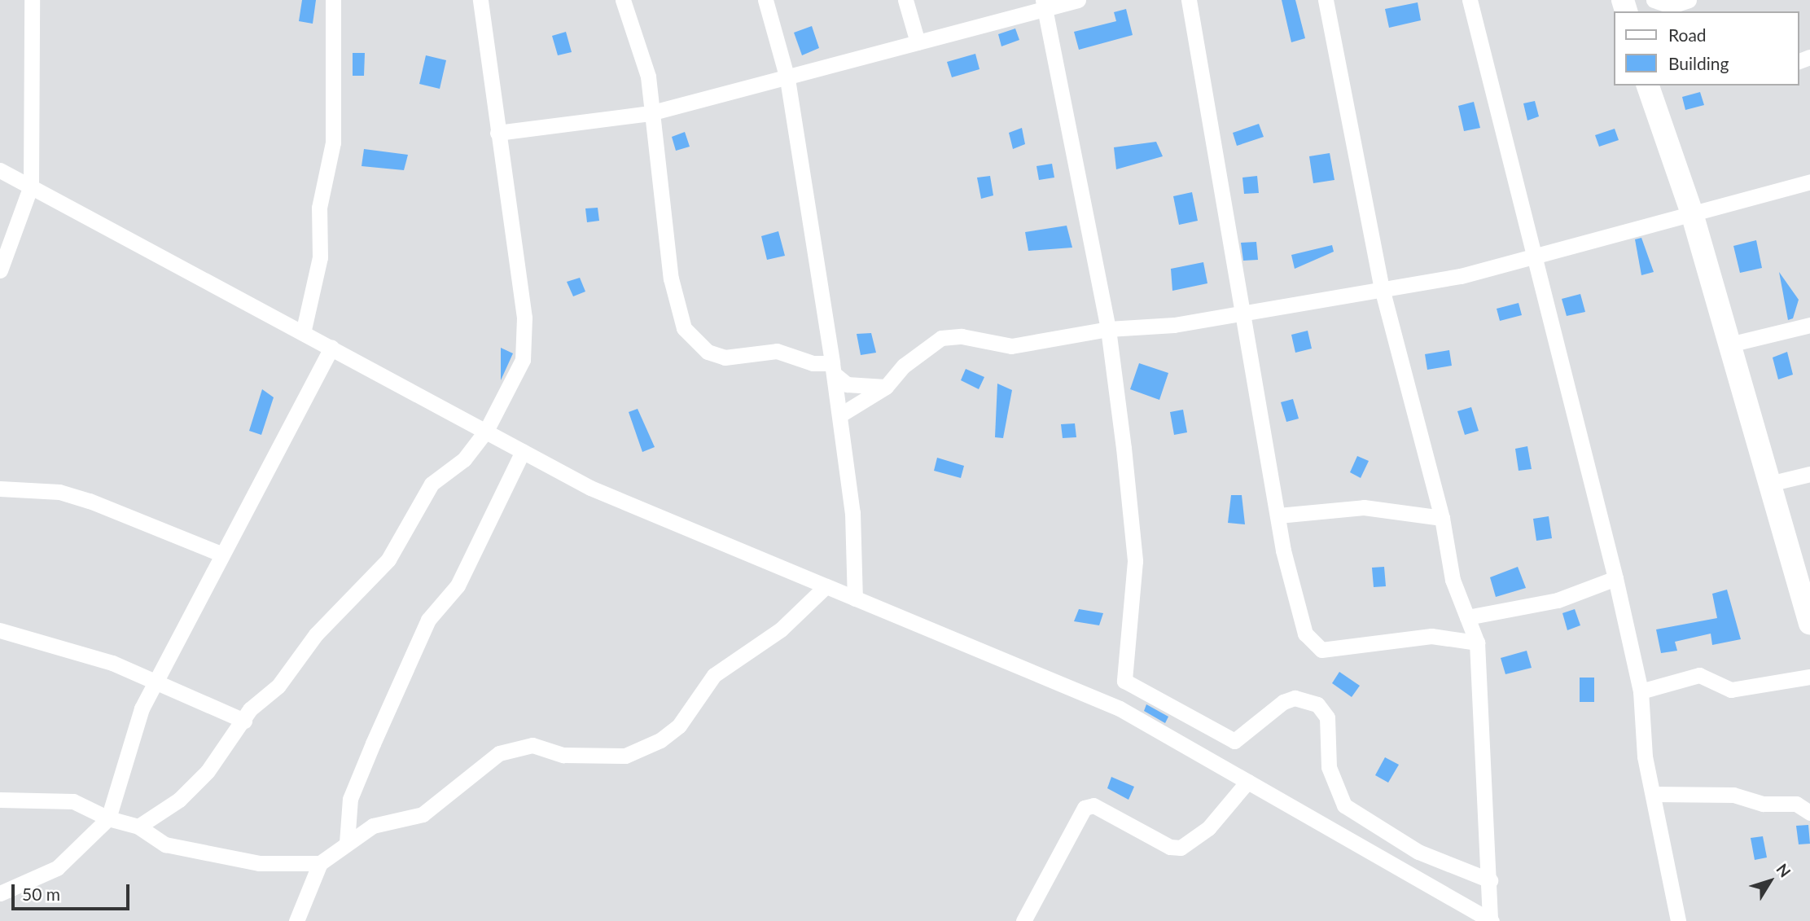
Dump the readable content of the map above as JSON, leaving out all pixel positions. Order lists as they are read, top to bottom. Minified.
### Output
{"legend":["Road","Building"],"scale_bar":"50 m","north":"top right"}
